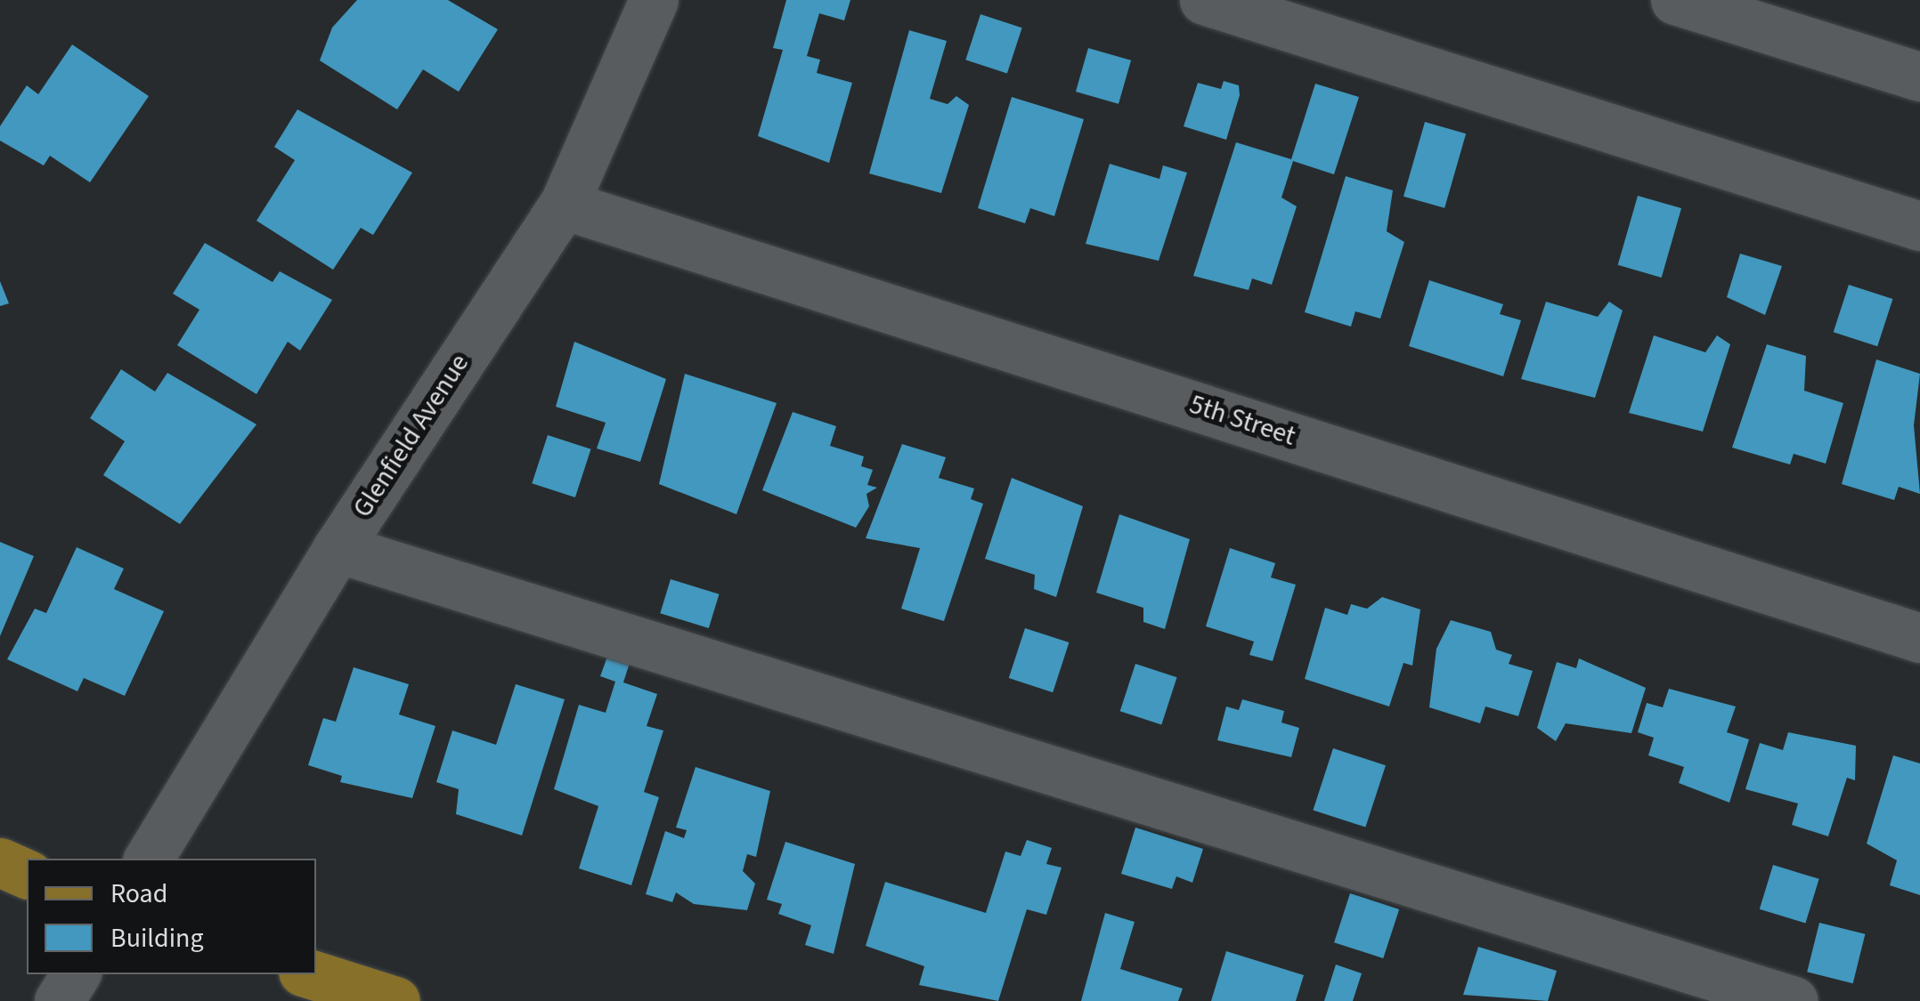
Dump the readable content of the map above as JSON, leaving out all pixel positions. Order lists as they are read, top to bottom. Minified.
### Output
{"streets":{"street":["5th Street","Glenfield Avenue"]},"crossings":[["5th Street","Glenfield Avenue"]],"legend":["Road","Building"]}
